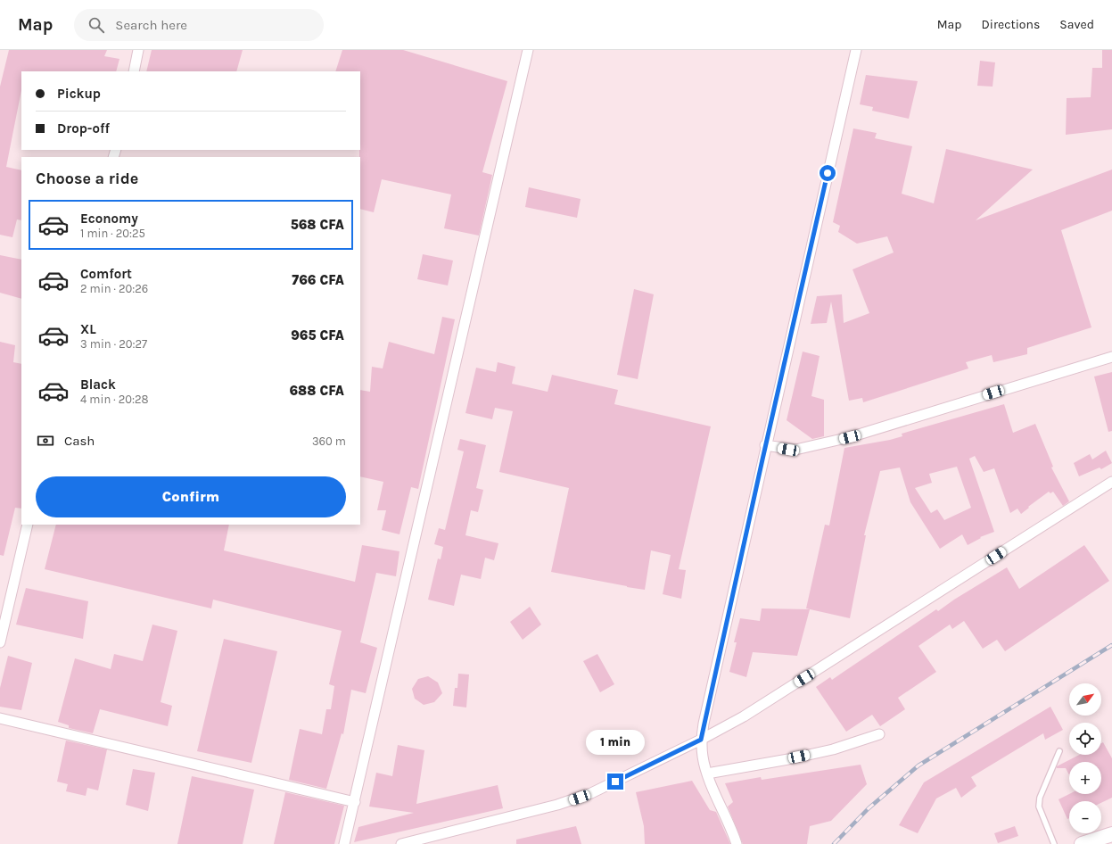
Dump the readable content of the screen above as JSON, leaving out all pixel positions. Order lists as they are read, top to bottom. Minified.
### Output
{"north":"top right","page":{"header":"Map","search":"Search here","nav":["Map","Directions","Saved"],"banner":["Pickup","Drop-off"],"heading":"Choose a ride","list":[{"name":"Economy","note":"1 min · 20:25","value":"568 CFA"},{"name":"Comfort","note":"2 min · 20:26","value":"766 CFA"},{"name":"XL","note":"3 min · 20:27","value":"965 CFA"},{"name":"Black","note":"4 min · 20:28","value":"688 CFA"}],"pay":["Cash","360 m"],"buttons":"Confirm","map_buttons":["+","−"],"bubble":"1 min"}}
